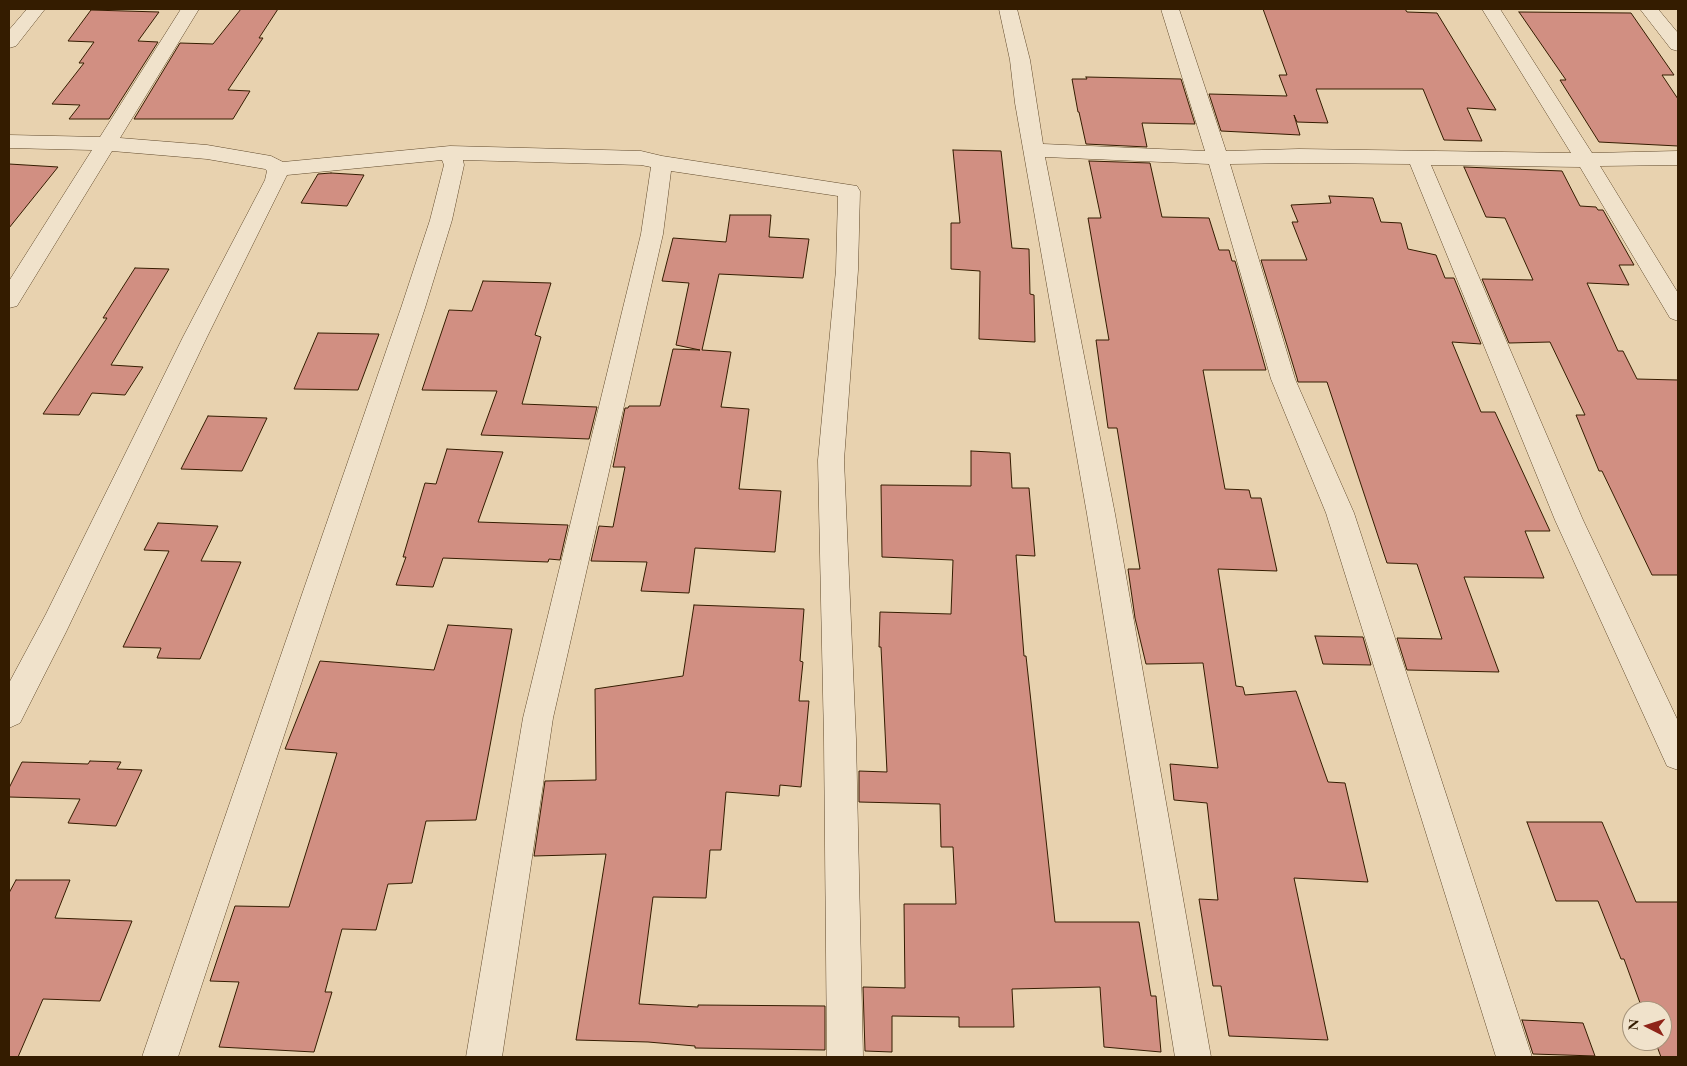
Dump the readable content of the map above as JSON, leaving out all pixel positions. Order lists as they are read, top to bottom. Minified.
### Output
{"north":"left"}
